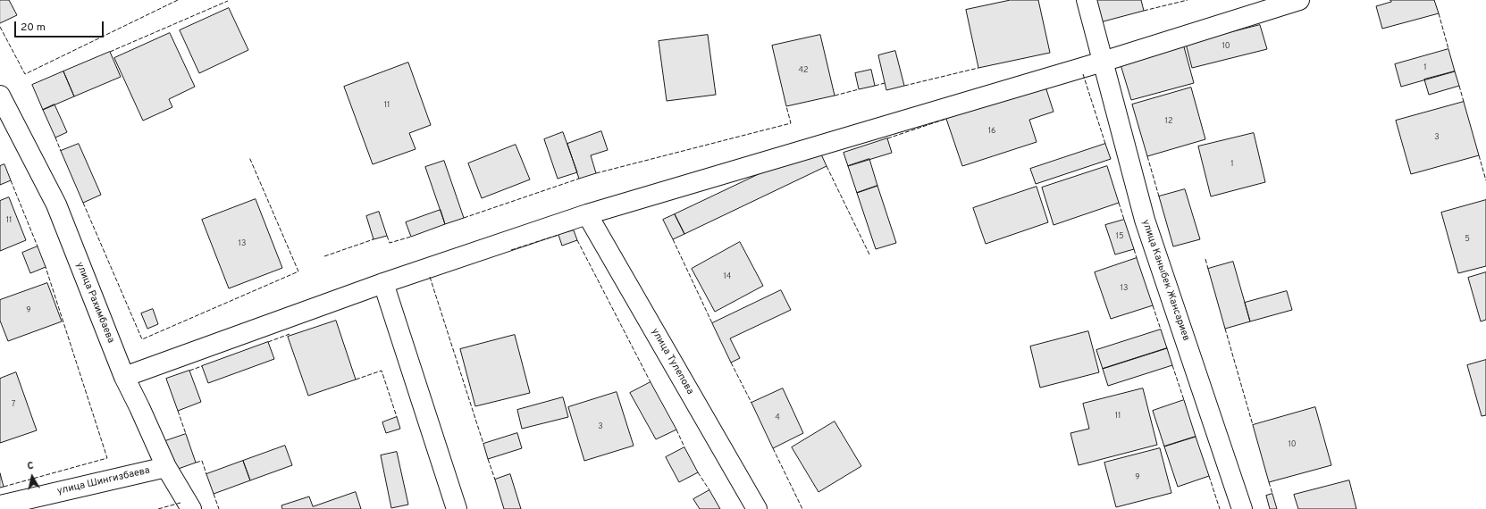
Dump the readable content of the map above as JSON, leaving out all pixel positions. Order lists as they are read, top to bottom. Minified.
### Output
{"streets":{"street":["улица Каныбек Жансариев","улица Рахимбаева","улица Тулепова","улица Шингизбаева"]},"crossings":[["улица Рахимбаева","улица Шингизбаева"]],"house_numbers":["10","1","42","11","12","16","3","1","11","15","5","13","14","13","9","7","11","4","3","10","9"],"scale_bar":"20 m","north":"top"}
